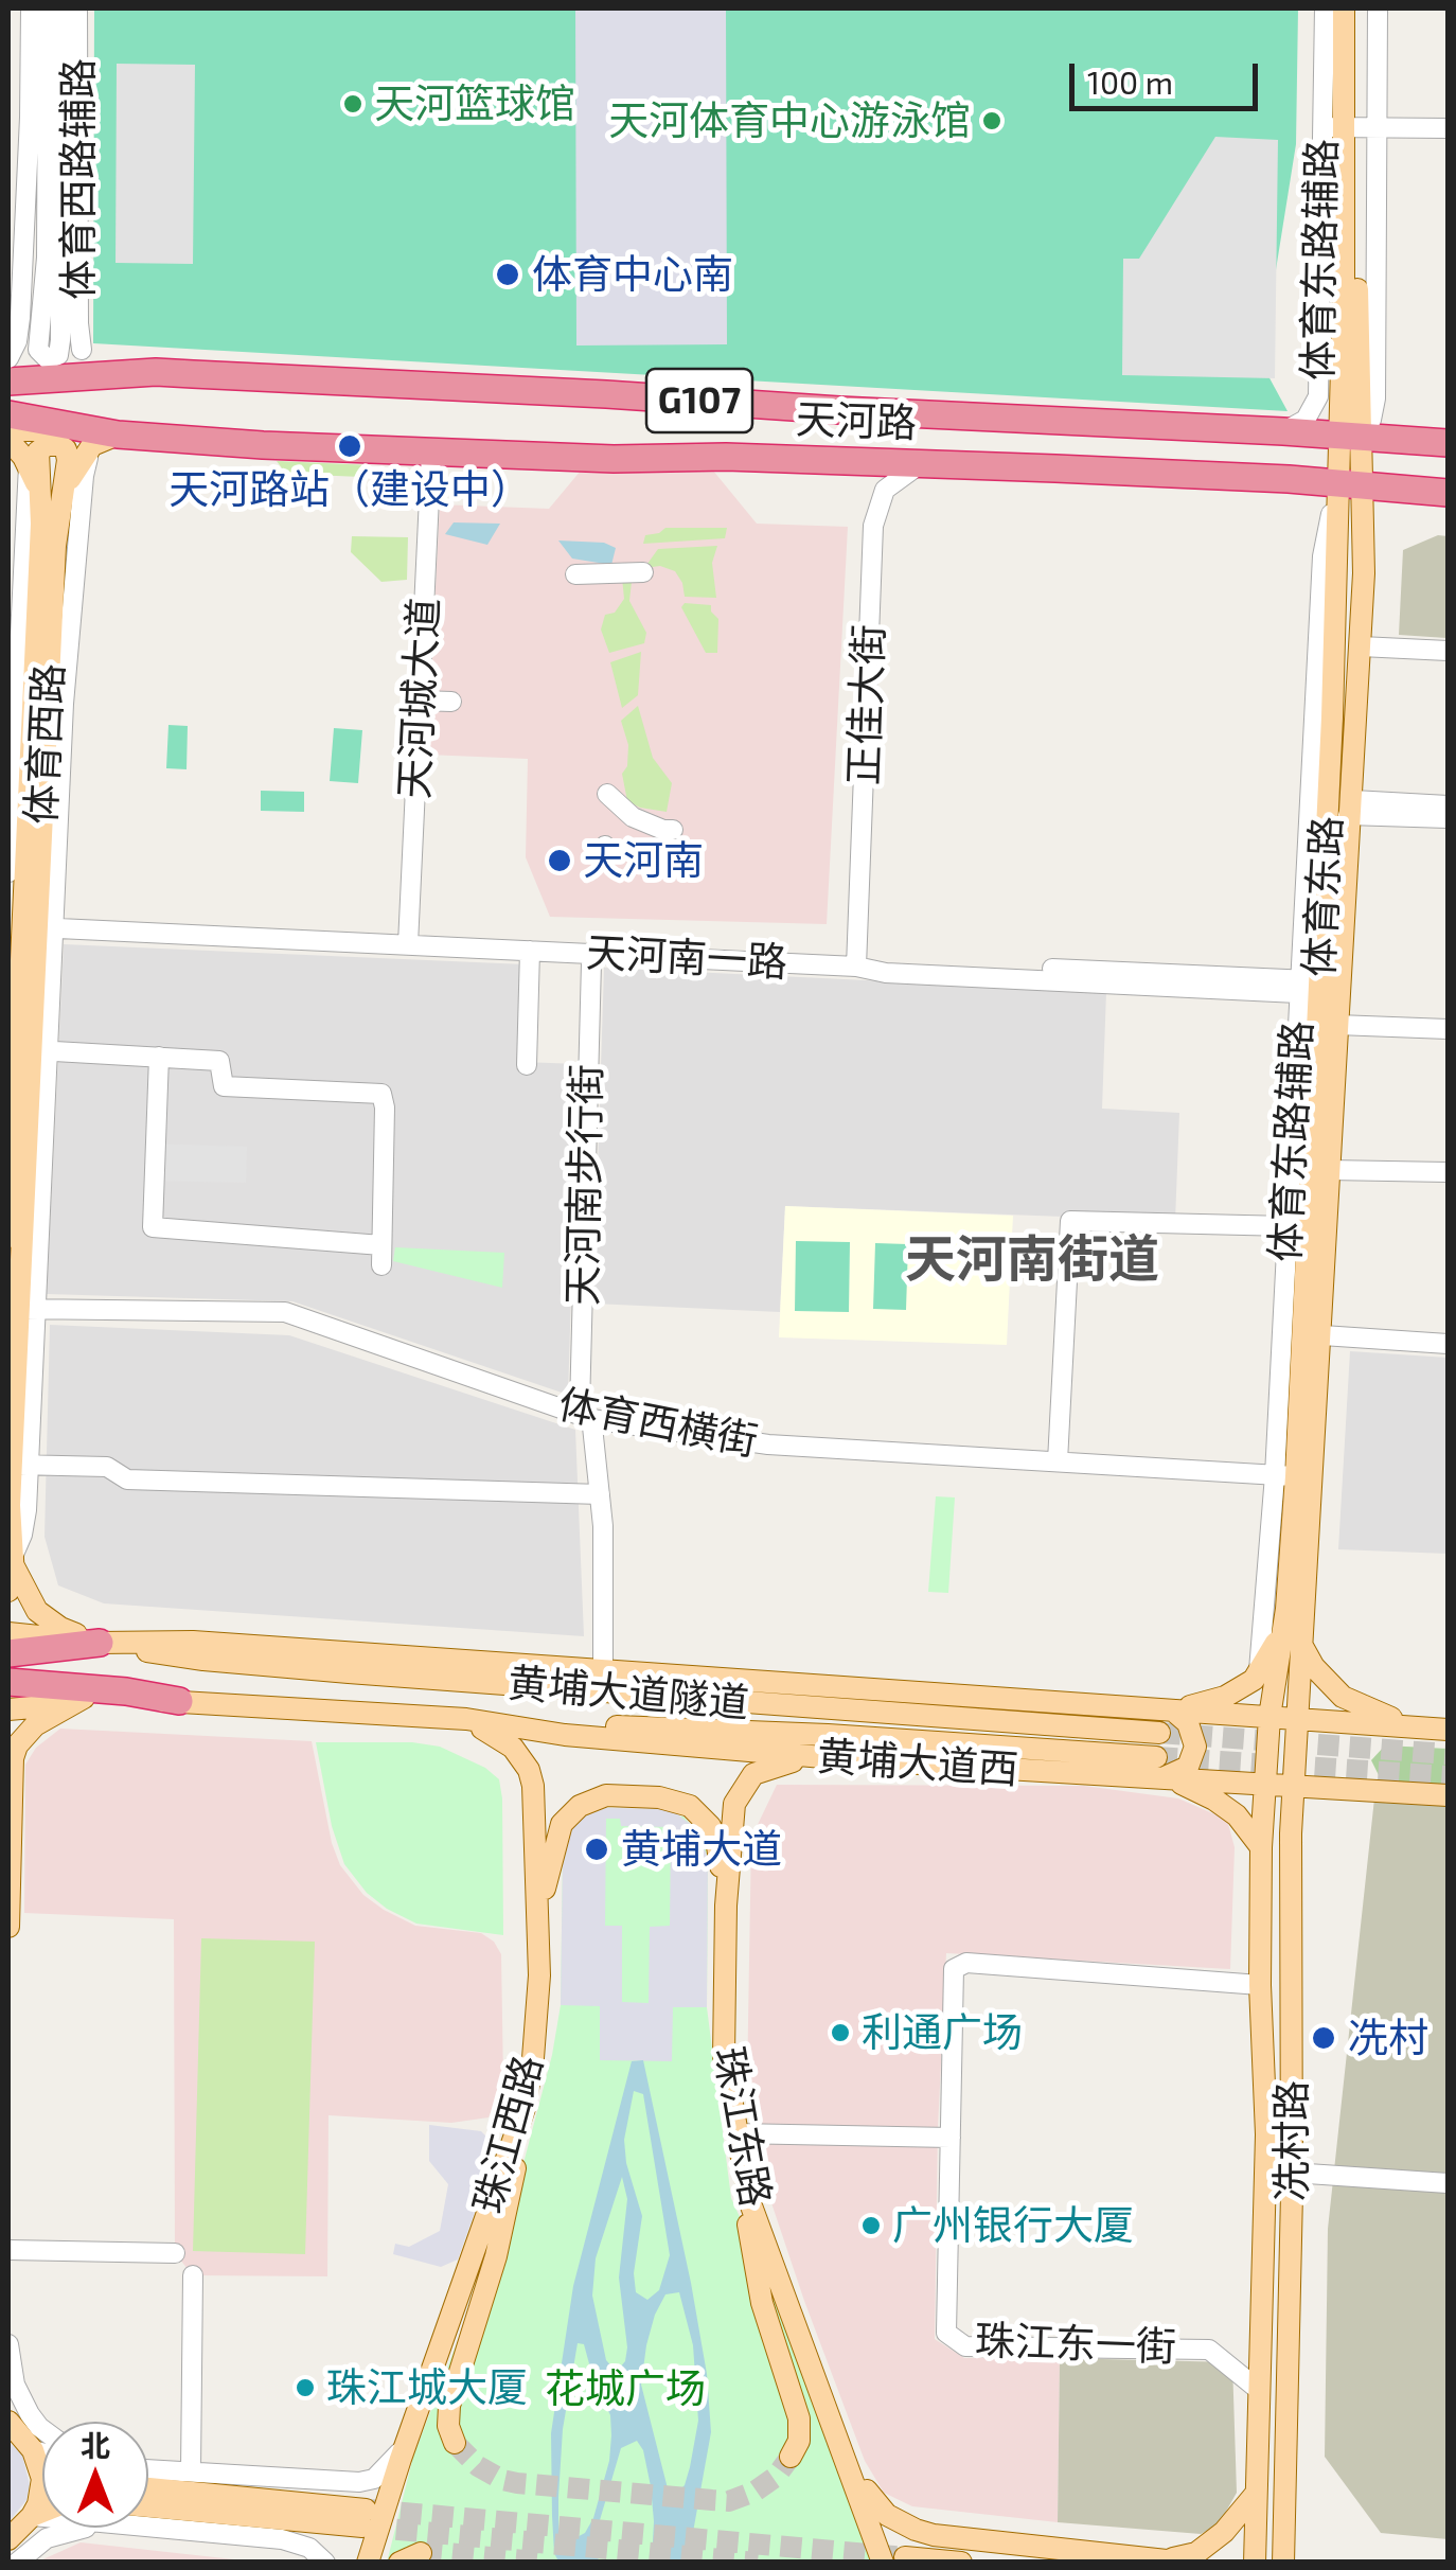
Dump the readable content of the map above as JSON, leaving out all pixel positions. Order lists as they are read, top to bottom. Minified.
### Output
{"streets":{"highway":["G107","天河路"],"main road":["体育西路","体育东路","黄埔大道隧道","黄埔大道西","珠江东路","珠江西路","冼村路"],"street":["体育西路辅路","体育东路辅路","天河城大道","正佳大街","天河南一路","天河南步行街","体育西横街","珠江东一街"]},"crossings":[["体育东路辅路","天河路"],["体育东路辅路","体育东路"],["体育东路辅路","天河南一路"],["体育东路辅路","体育西横街"],["天河路","天河城大道"],["天河路","正佳大街"],["天河路","体育东路"],["天河城大道","天河南一路"],["正佳大街","天河南一路"],["体育西路","天河南一路"],["体育西路","体育西横街"],["体育东路","天河南一路"],["体育东路","体育西横街"],["体育东路","黄埔大道西"],["体育东路","冼村路"],["黄埔大道隧道","黄埔大道西"],["黄埔大道隧道","珠江西路"],["黄埔大道西","珠江东路"],["黄埔大道西","珠江西路"],["黄埔大道西","冼村路"],["冼村路","珠江东一街"]],"districts":["天河南街道"],"parks":["花城广场"],"places":["天河篮球馆","天河体育中心游泳馆","体育中心南","天河路站（建设中）","天河南","黄埔大道","利通广场","冼村","广州银行大厦","珠江城大厦"],"scale_bar":"100 m","north":"top"}
